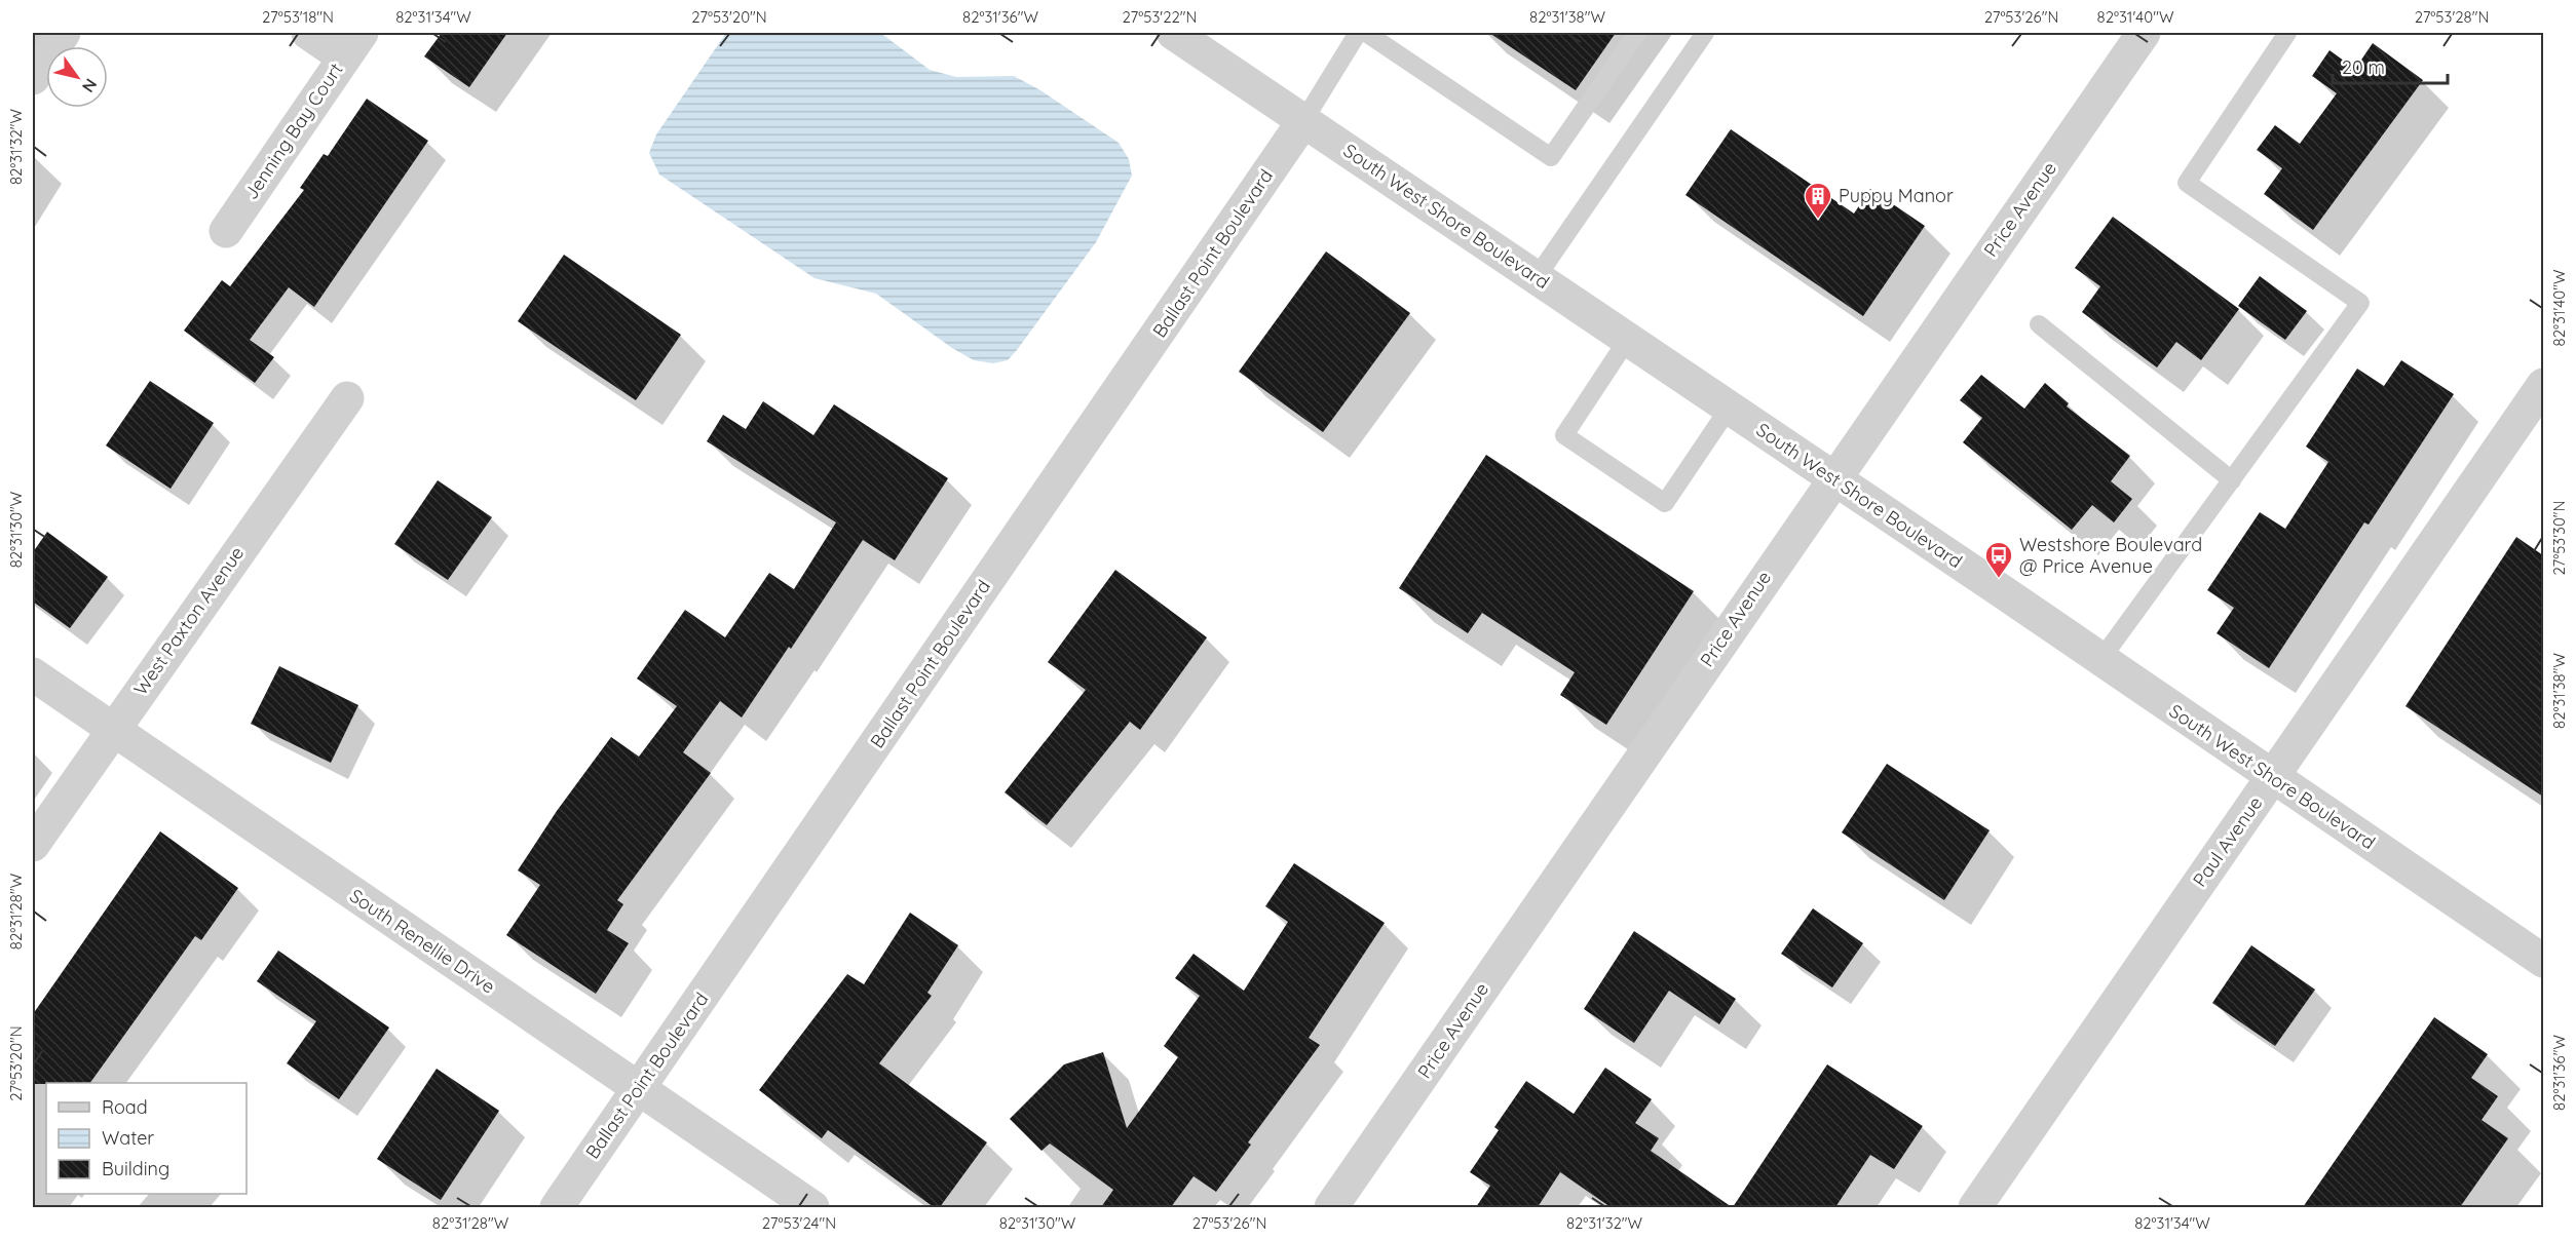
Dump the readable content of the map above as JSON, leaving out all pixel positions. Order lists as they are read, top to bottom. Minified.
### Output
{"streets":{"street":["Jenning Bay Court","Price Avenue","South West Shore Boulevard","Ballast Point Boulevard","West Paxton Avenue","Paul Avenue","South Renellie Drive"]},"crossings":[["Price Avenue","South West Shore Boulevard"],["South West Shore Boulevard","Ballast Point Boulevard"],["South West Shore Boulevard","Paul Avenue"],["Ballast Point Boulevard","South Renellie Drive"],["West Paxton Avenue","South Renellie Drive"]],"places":{"building":["Puppy Manor"],"bus stop":["Westshore Boulevard @ Price Avenue"]},"legend":["Road","Water","Building"],"scale_bar":"20 m","north":"bottom right","coordinates":["27°53'18\"N","82°31'34\"W","27°53'20\"N","82°31'36\"W","27°53'22\"N","82°31'38\"W","27°53'26\"N","82°31'40\"W","27°53'28\"N","82°31'32\"W","82°31'30\"W","27°53'30\"N","82°31'28\"W","27°53'24\"N"]}
